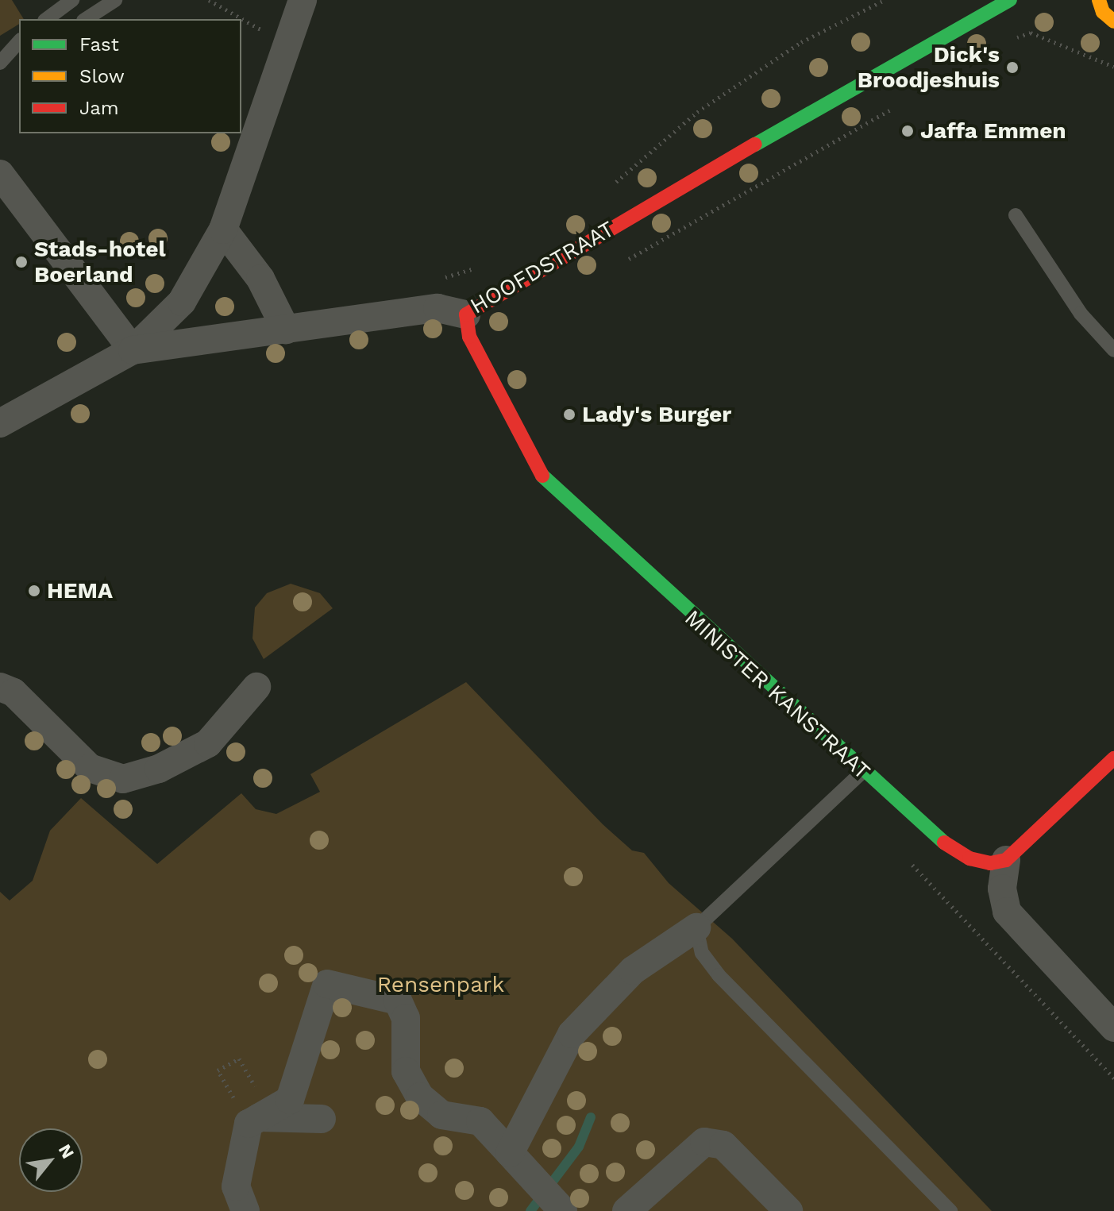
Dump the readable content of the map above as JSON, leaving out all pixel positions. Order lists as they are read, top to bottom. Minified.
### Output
{"streets":{"street":["HOOFDSTRAAT","MINISTER KANSTRAAT"]},"crossings":[["HOOFDSTRAAT","MINISTER KANSTRAAT"]],"parks":["Rensenpark"],"places":["Dick's Broodjeshuis","Jaffa Emmen","Stads-hotel Boerland","Lady's Burger","HEMA"],"legend":["Fast","Slow","Jam"],"north":"top right"}
